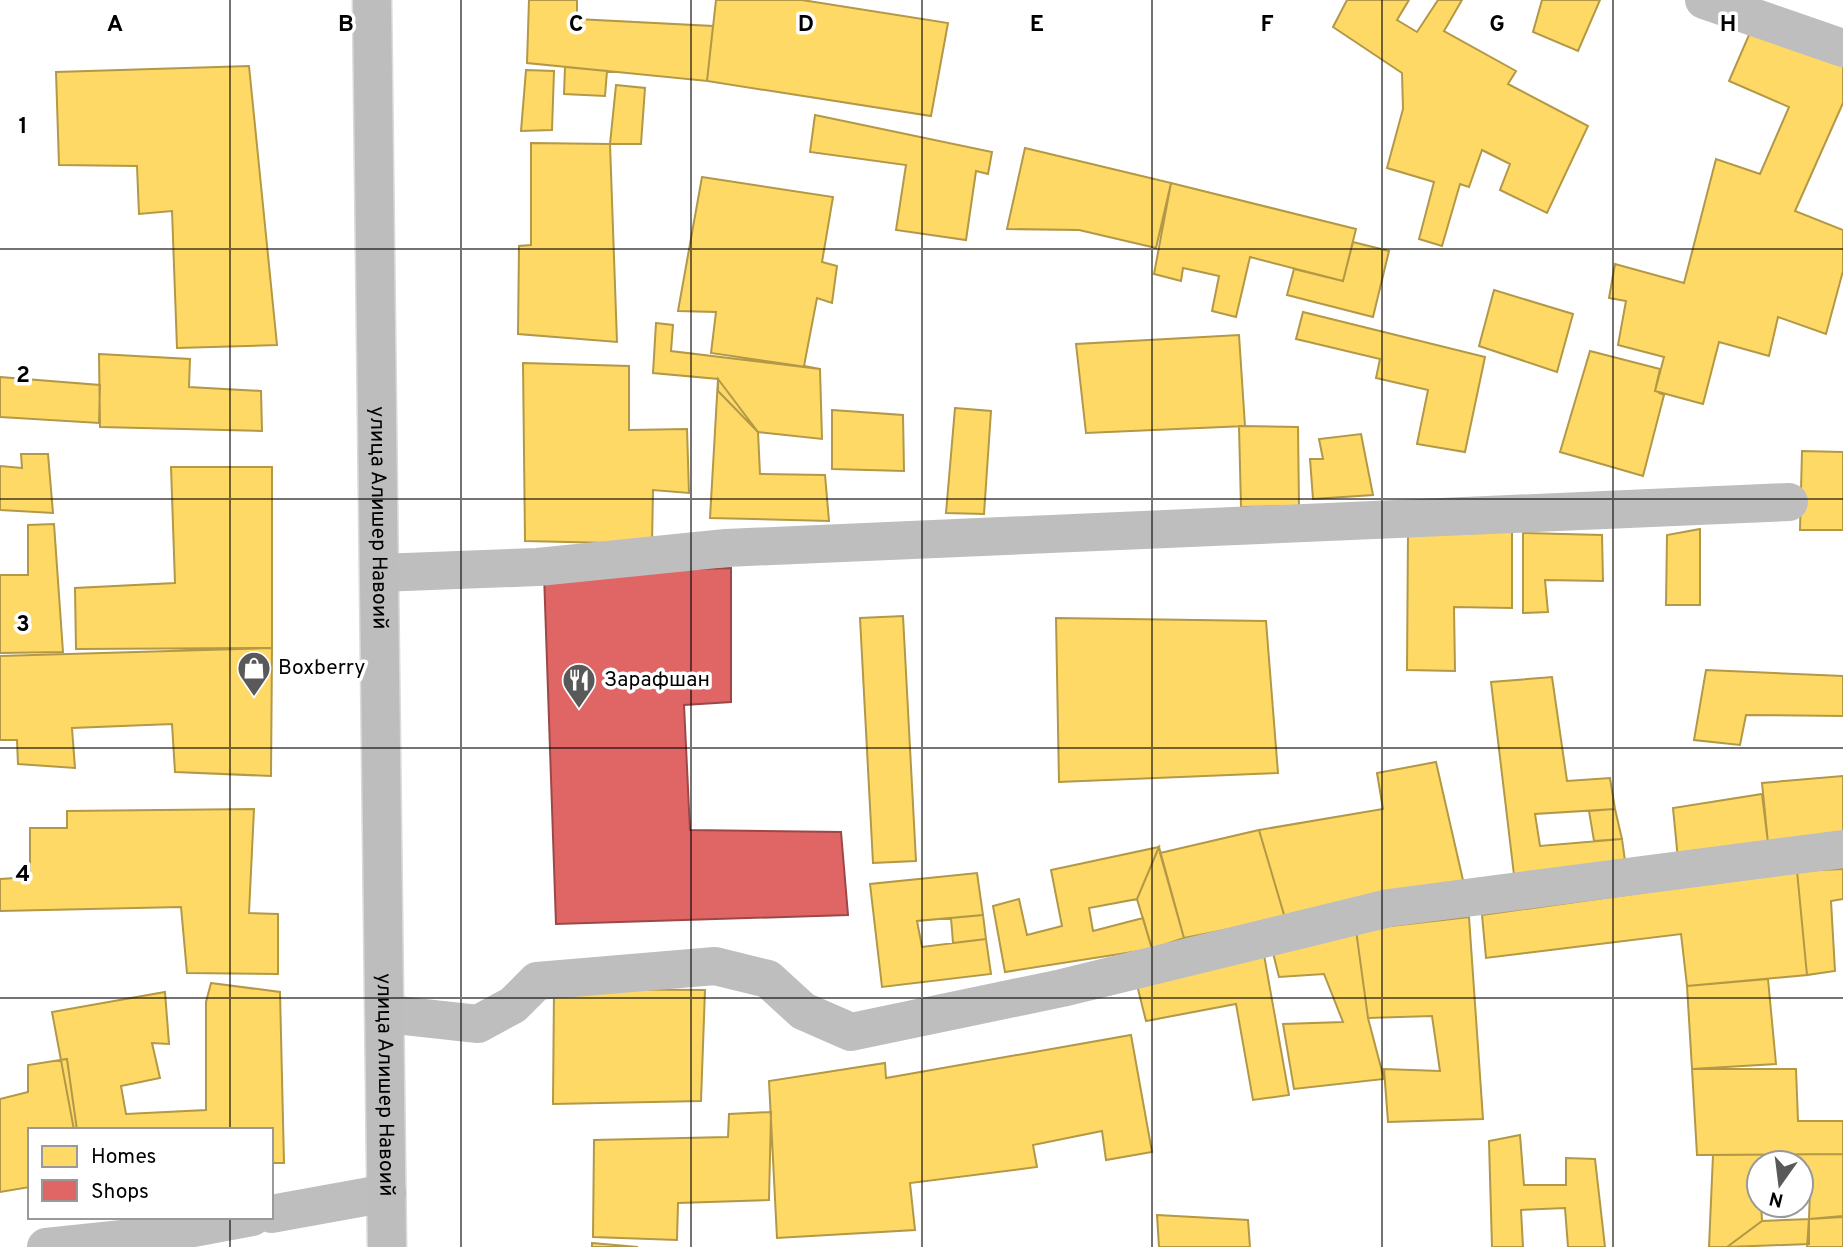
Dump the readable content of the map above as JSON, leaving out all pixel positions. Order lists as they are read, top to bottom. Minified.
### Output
{"streets":{"main road":["улица Алишер Навоий"]},"places":{"shop":["Boxberry"],"restaurant":["Зарафшан"]},"legend":["Homes","Shops"],"north":"bottom","grid":{"columns":["A","B","C","D","E","F","G","H"],"rows":["1","2","3","4"]}}
